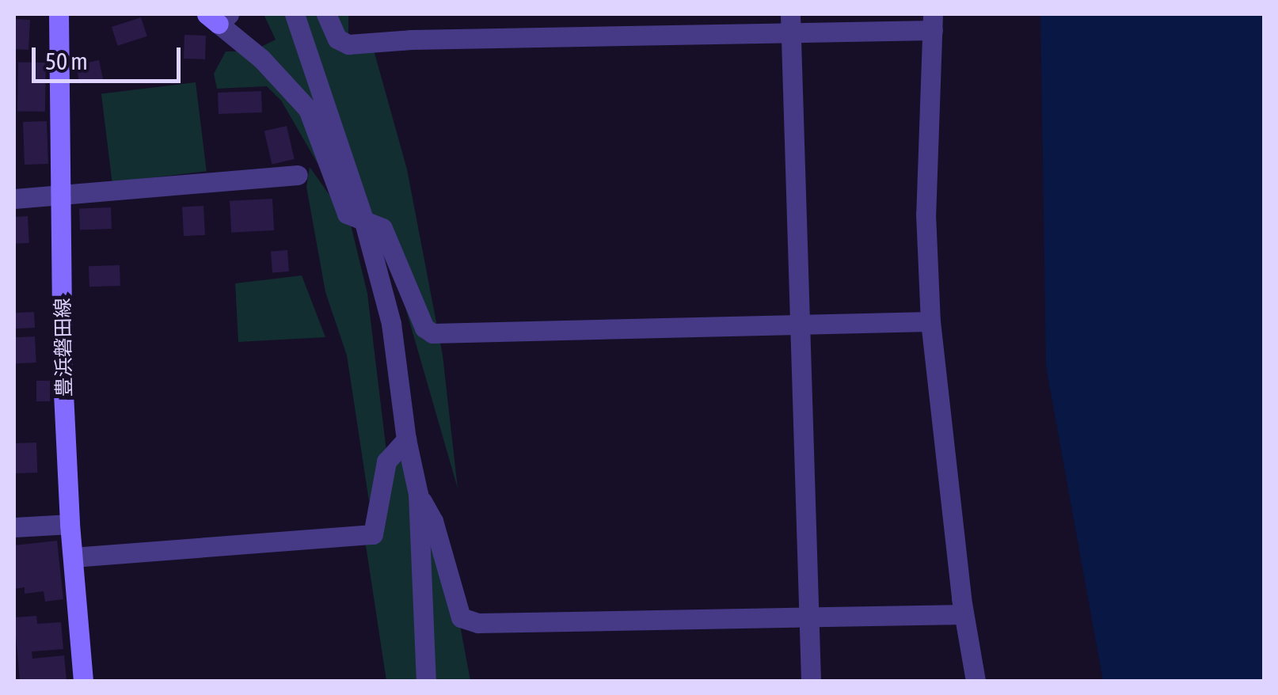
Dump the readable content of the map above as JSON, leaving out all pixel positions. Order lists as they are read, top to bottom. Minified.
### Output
{"streets":{"main road":["豊浜磐田線"]},"scale_bar":"50 m"}
